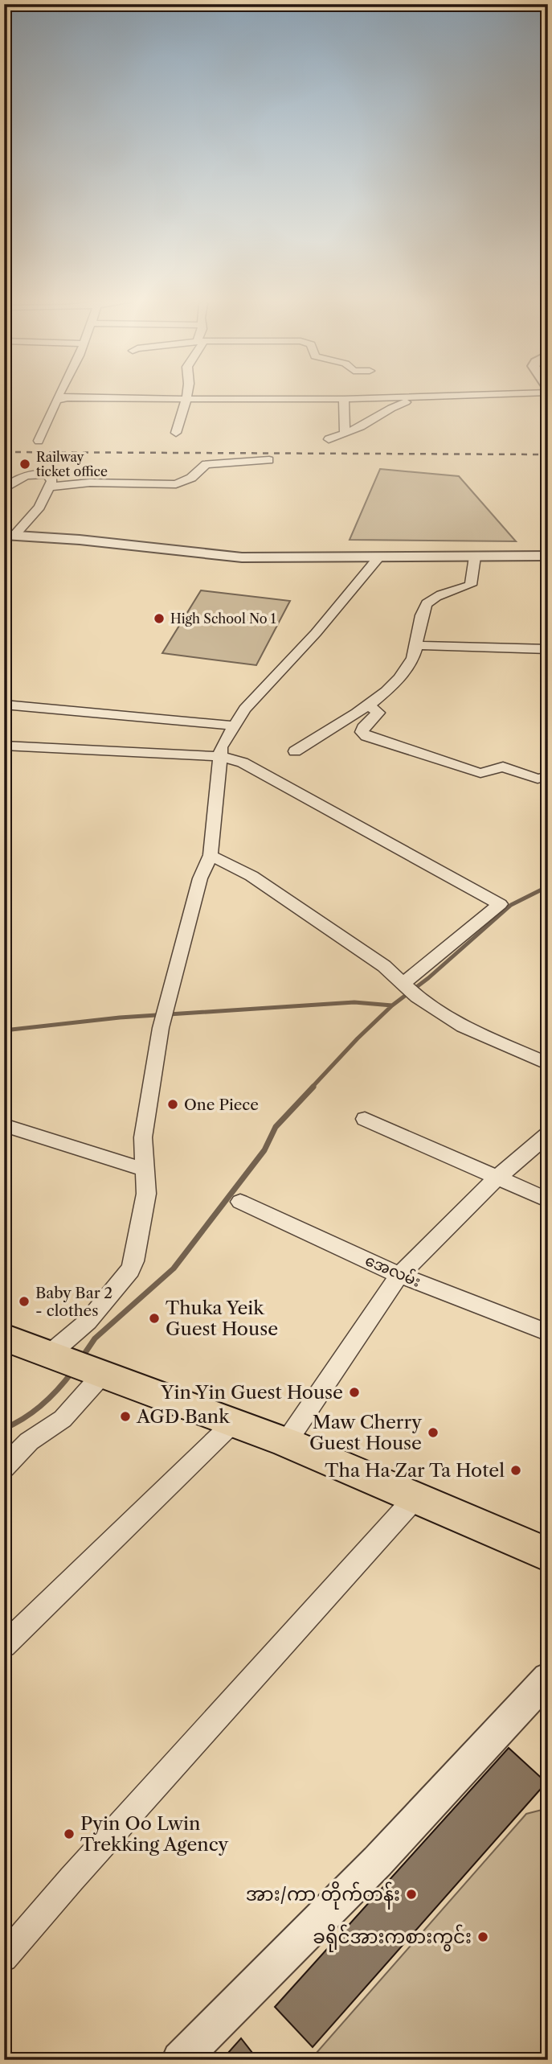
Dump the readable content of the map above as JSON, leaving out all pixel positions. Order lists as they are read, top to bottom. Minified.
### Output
{"streets":{"street":["အေလမ်း"]},"places":["Railway ticket office","High School No 1","One Piece","Baby Bar 2 - clothes","Thuka Yeik Guest House","Yin Yin Guest House","AGD Bank","Maw Cherry Guest House","Tha Ha Zar Ta Hotel","Pyin Oo Lwin Trekking Agency","အား/ကာ တိုက်တန်း","ခရိုင်အားကစားကွင်း"]}
